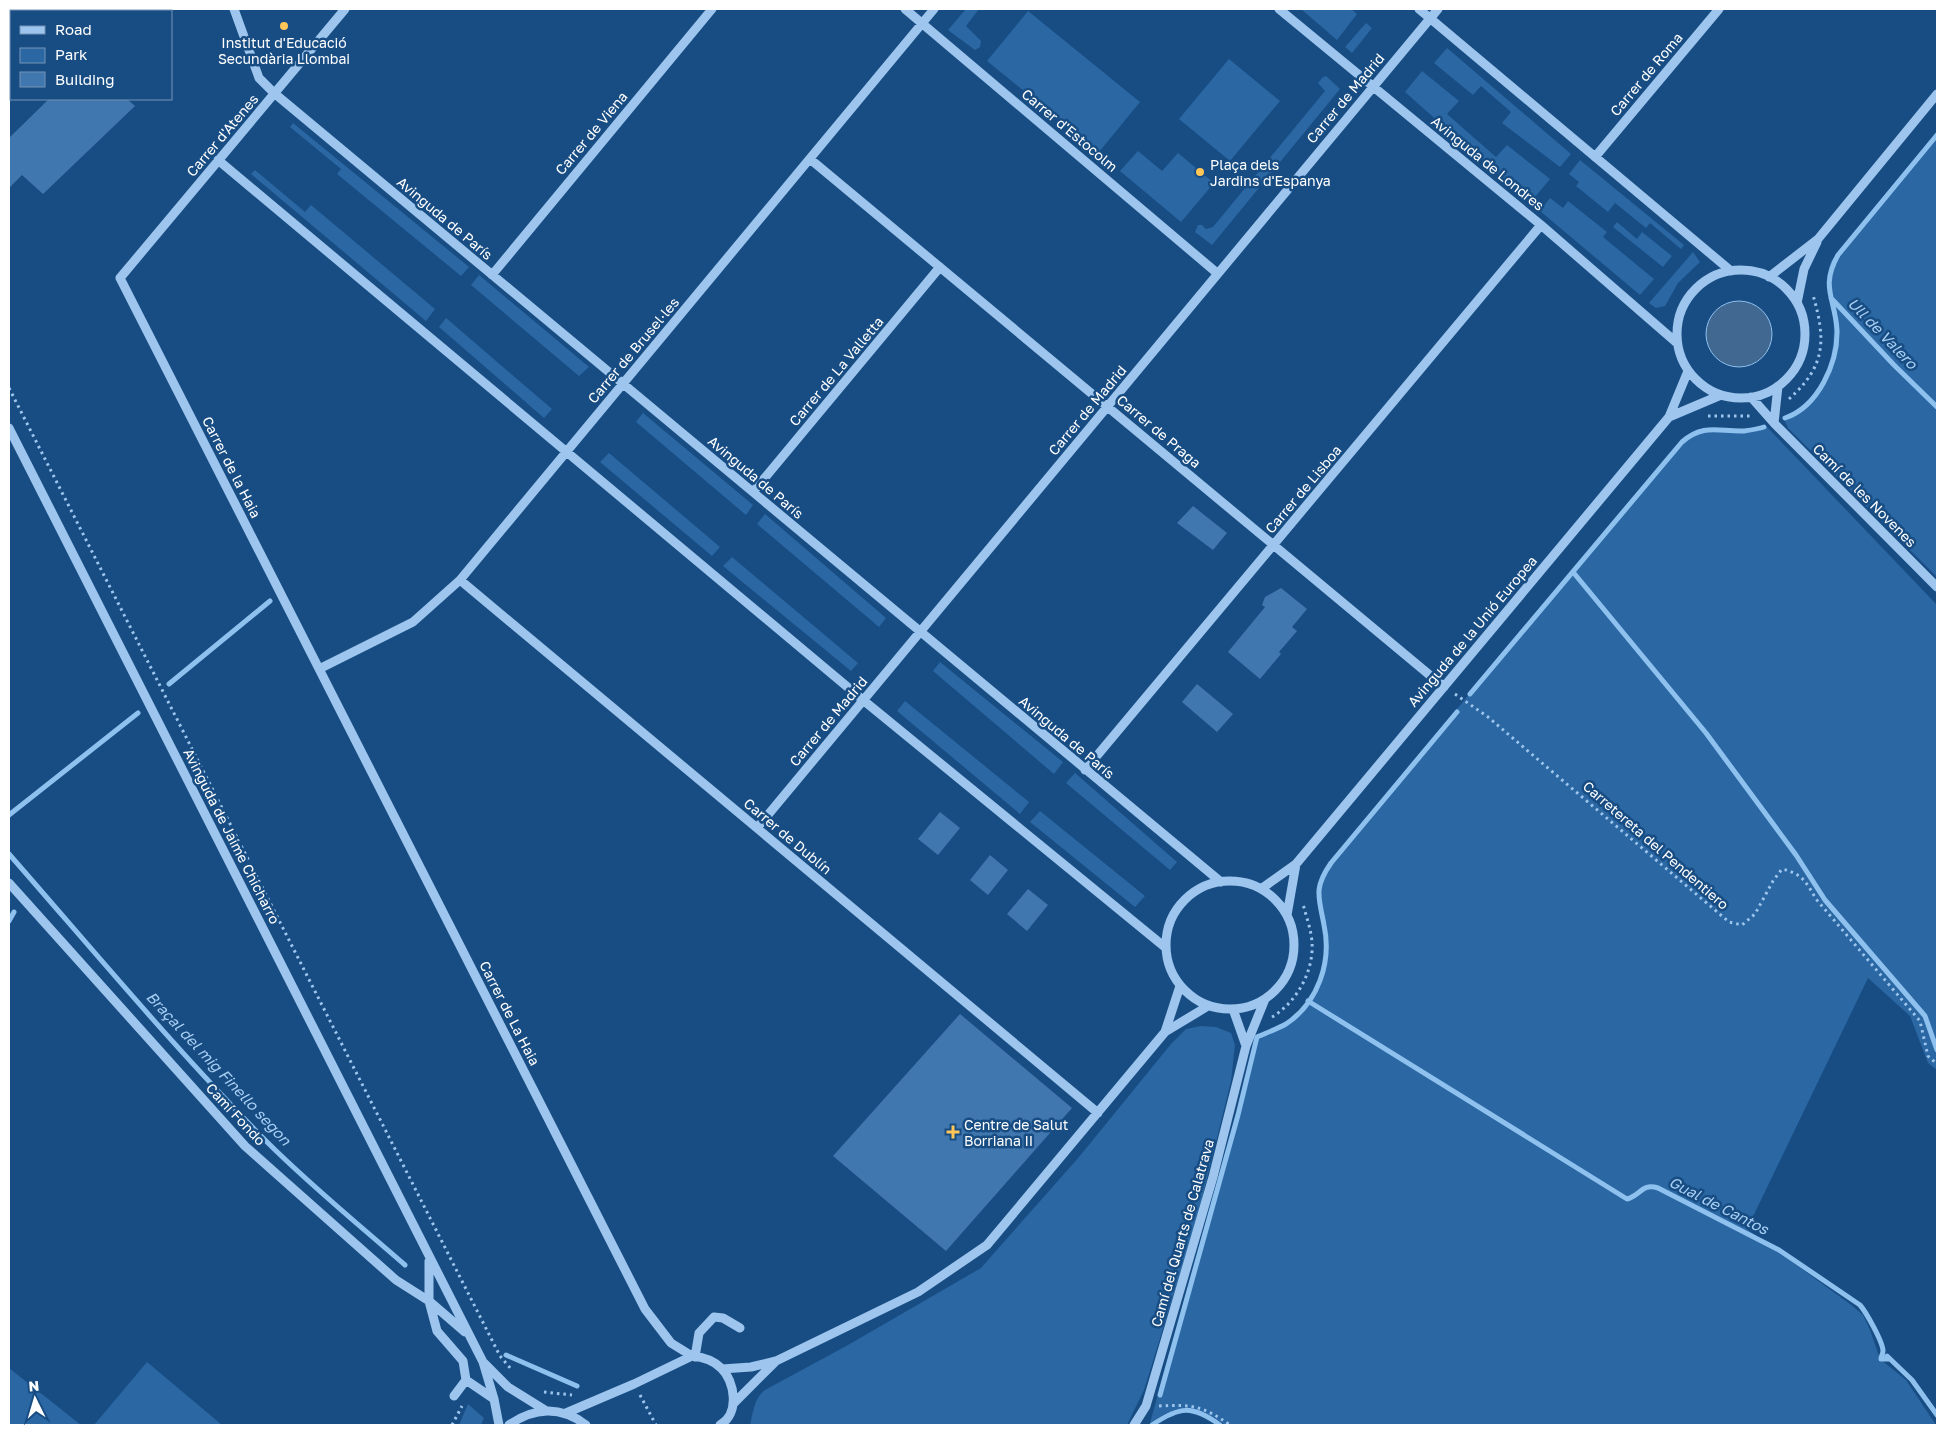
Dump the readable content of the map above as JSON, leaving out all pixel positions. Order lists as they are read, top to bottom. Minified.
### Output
{"streets":{"street":["Carrer de Roma","Carrer de Madrid","Carrer d'Estocolm","Carrer de Viena","Carrer d'Atenes","Avinguda de Londres","Avinguda de París","Carrer de Brusel·les","Carrer de La Valletta","Carrer de Praga","Carrer de la Haia","Carrer de Lisboa","Camí de les Novenes","Avinguda de la Unió Europea","Avinguda de Jaime Chicharro","Carrer de Dublín","Carrer de La Haia","Camí Fondo","Camí del Quarts de Calatrava"],"path":["Carretereta del Pendentiero"]},"crossings":[["Carrer de Madrid","Carrer d'Estocolm"],["Carrer de Madrid","Avinguda de Londres"],["Carrer de Madrid","Avinguda de París"],["Carrer de Madrid","Carrer de Praga"],["Carrer de Madrid","Carrer de Dublín"],["Carrer d'Estocolm","Carrer de Brusel·les"],["Carrer de Viena","Avinguda de París"],["Carrer d'Atenes","Avinguda de París"],["Carrer d'Atenes","Carrer de la Haia"],["Avinguda de Londres","Carrer de Lisboa"],["Avinguda de Londres","Camí de les Novenes"],["Avinguda de Londres","Avinguda de la Unió Europea"],["Avinguda de París","Carrer de Brusel·les"],["Avinguda de París","Carrer de La Valletta"],["Avinguda de París","Carrer de Lisboa"],["Avinguda de París","Avinguda de la Unió Europea"],["Avinguda de París","Camí del Quarts de Calatrava"],["Carrer de Brusel·les","Carrer de Praga"],["Carrer de Brusel·les","Carrer de la Haia"],["Carrer de Brusel·les","Carrer de Dublín"],["Carrer de Brusel·les","Carrer de La Haia"],["Carrer de La Valletta","Carrer de Praga"],["Carrer de Praga","Carrer de Lisboa"],["Carrer de Praga","Avinguda de la Unió Europea"],["Carrer de Praga","Carretereta del Pendentiero"],["Carrer de la Haia","Carrer de La Haia"],["Camí de les Novenes","Avinguda de la Unió Europea"],["Avinguda de la Unió Europea","Carretereta del Pendentiero"],["Avinguda de la Unió Europea","Camí del Quarts de Calatrava"],["Avinguda de Jaime Chicharro","Camí Fondo"]],"water":["Ull de Valero","Braçal del mig Finello segon","Gual de Cantos"],"places":{"other":["Institut d'Educació Secundària Llombai","Plaça dels Jardins d'Espanya"],"health":["Centre de Salut Borriana II"]},"legend":["Road","Park","Building"],"north":"top"}
